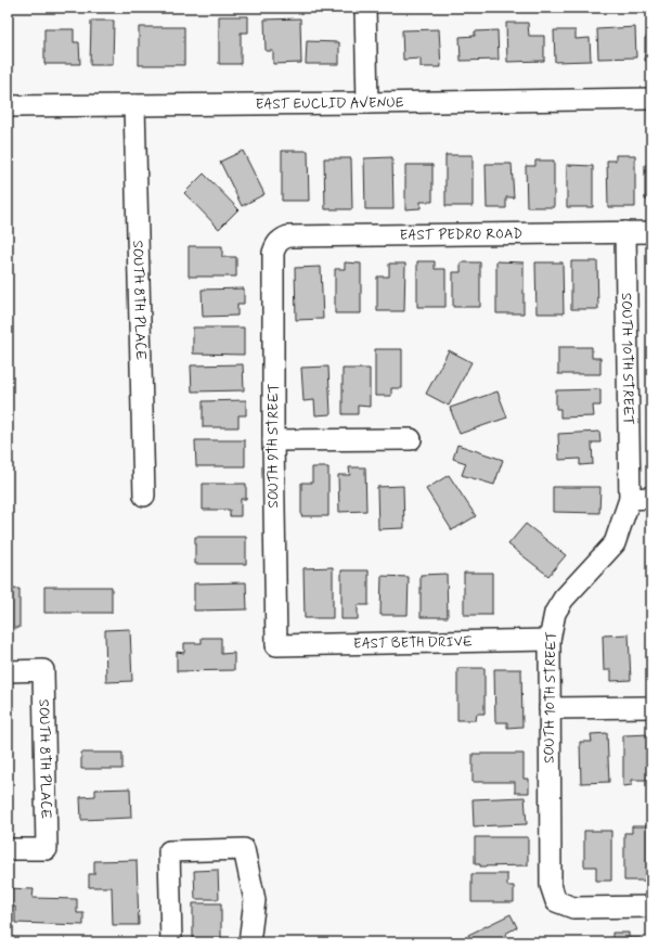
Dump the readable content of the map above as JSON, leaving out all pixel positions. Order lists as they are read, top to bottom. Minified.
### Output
{"streets":{"street":["EAST EUCLID AVENUE","EAST PEDRO ROAD","SOUTH 8TH PLACE","SOUTH 10TH STREET","SOUTH 9TH STREET","EAST BETH DRIVE"]},"crossings":[["EAST EUCLID AVENUE","SOUTH 8TH PLACE"],["EAST PEDRO ROAD","SOUTH 10TH STREET"],["EAST PEDRO ROAD","SOUTH 9TH STREET"],["SOUTH 10TH STREET","EAST BETH DRIVE"],["SOUTH 9TH STREET","EAST BETH DRIVE"]]}
